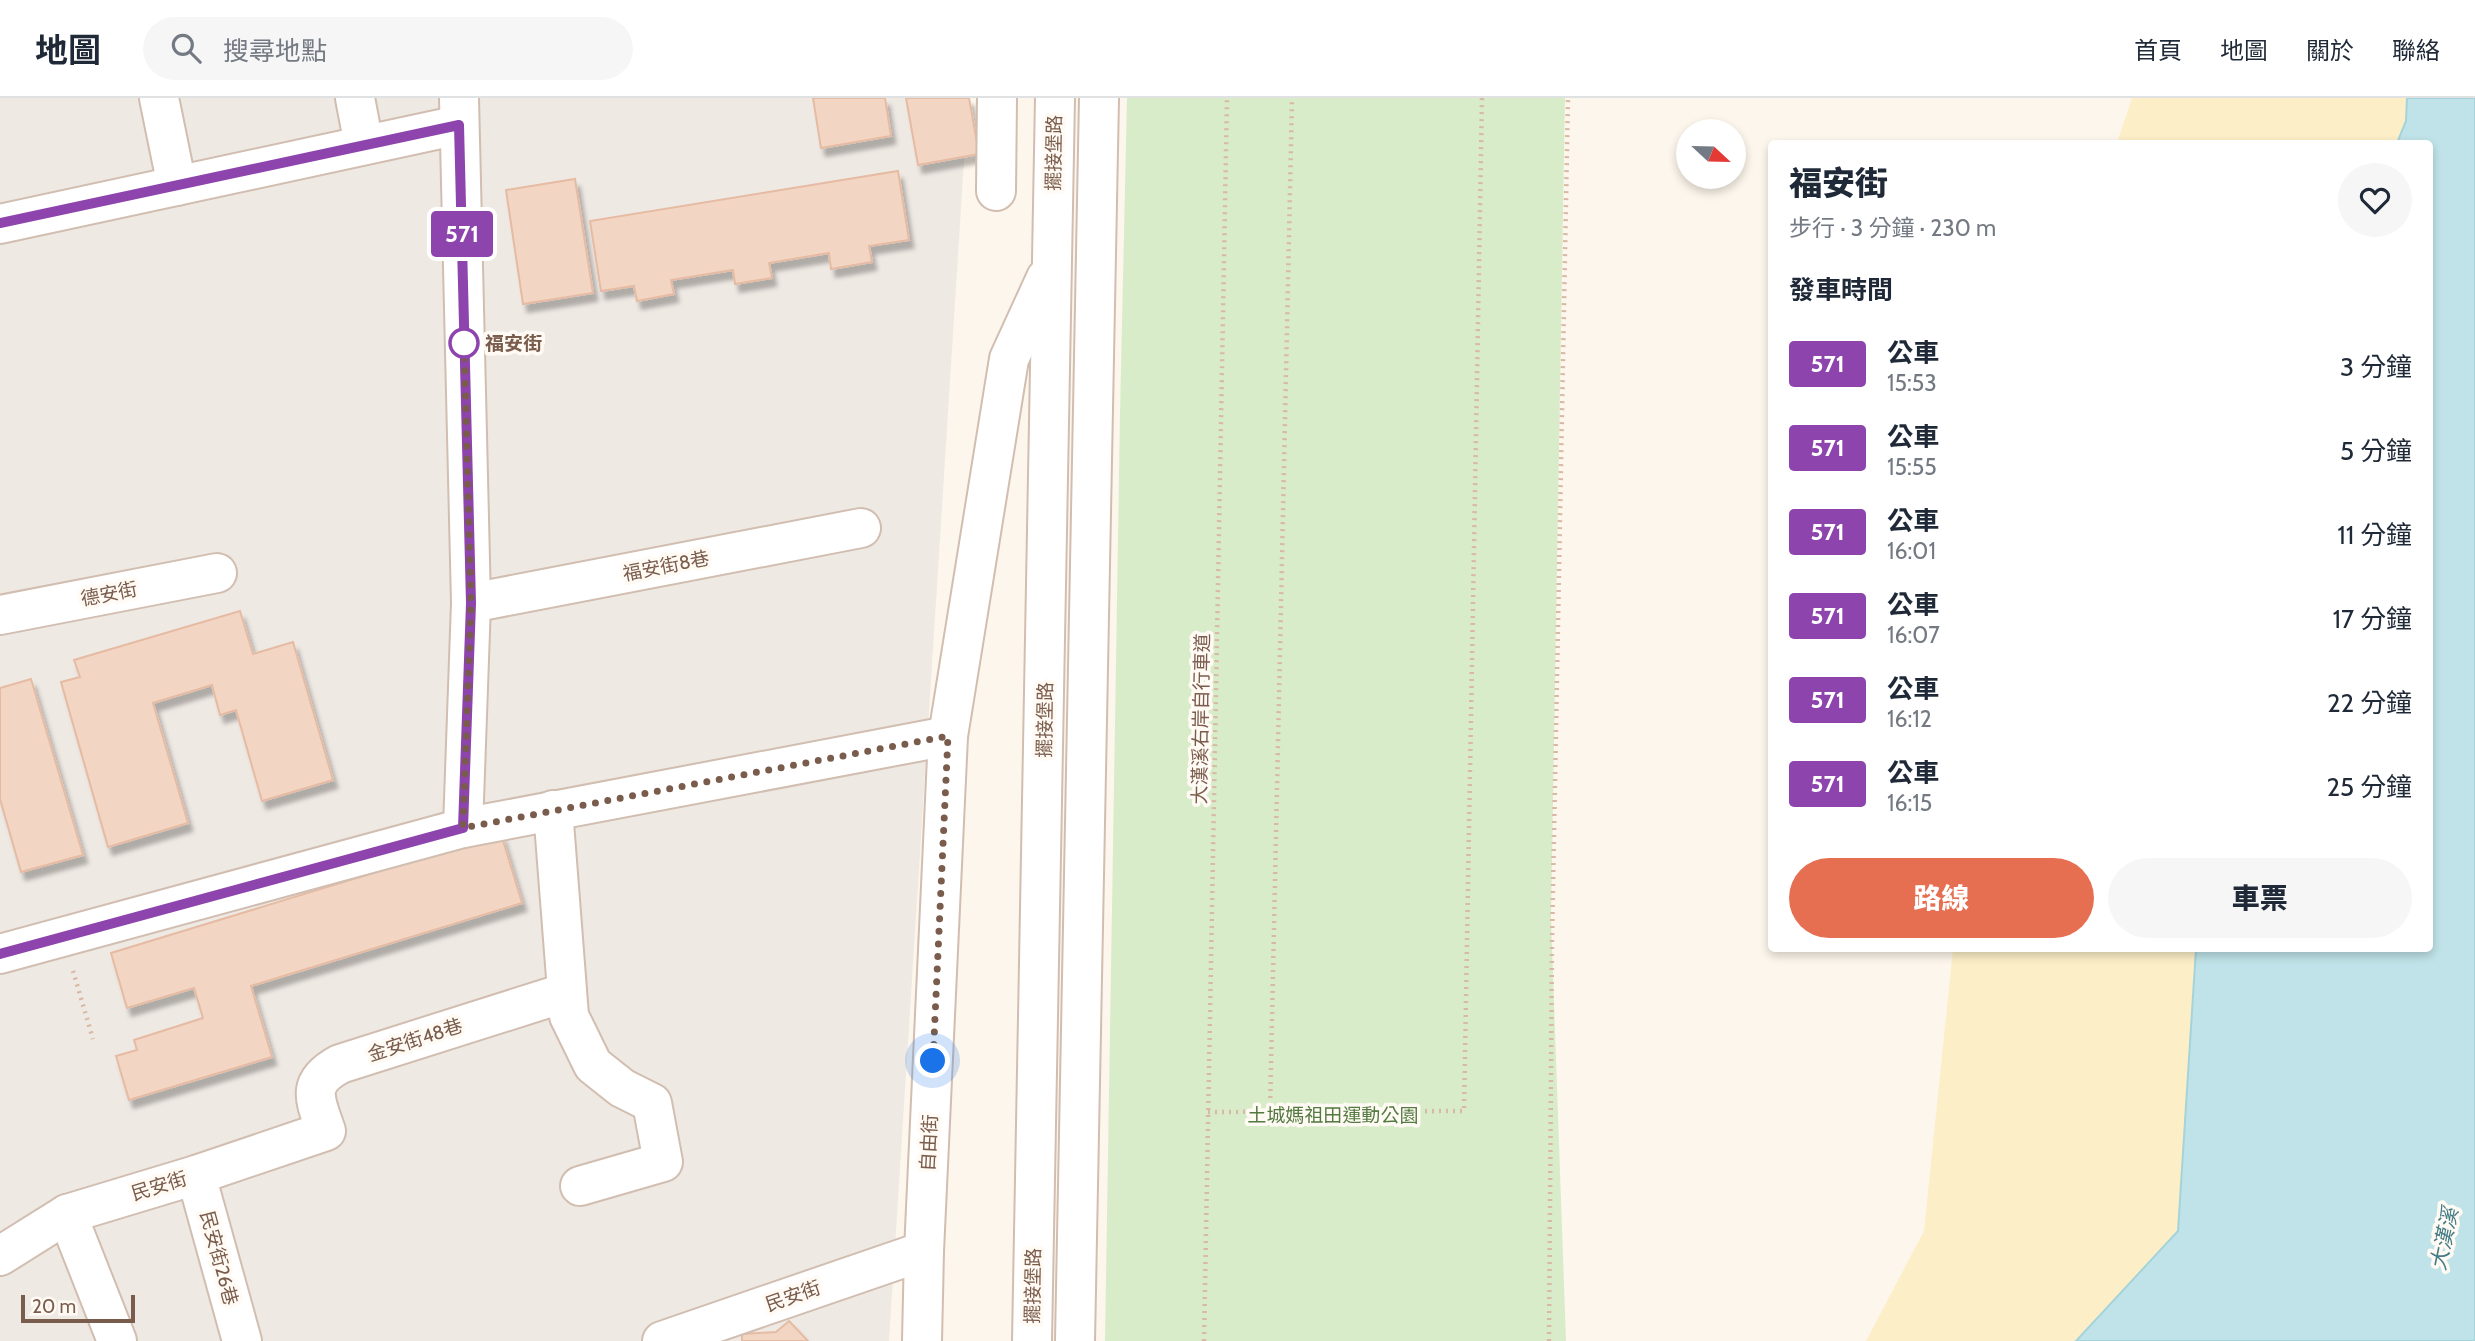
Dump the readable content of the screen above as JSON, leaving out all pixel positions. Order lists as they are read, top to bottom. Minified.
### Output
{"streets":{"street":["擺接堡路","福安街8巷","德安街","金安街48巷","自由街","民安街","民安街26巷"],"path":["大漢溪右岸自行車道"]},"crossings":[["擺接堡路","自由街"],["金安街48巷","民安街"],["自由街","民安街"],["民安街","民安街26巷"]],"water":["大漢溪"],"parks":["土城媽祖田運動公園"],"places":["福安街"],"lines":["bus line 571"],"scale_bar":"20 m","north":"right","page":{"header":"地圖","search":"搜尋地點","nav":["首頁","地圖","關於","聯絡"],"on_map":"571","heading":[["福安街","步行 · 3 分鐘 · 230 m"],"發車時間"],"list":[{"mark":"571","name":"公車","note":"15:53","value":"3 分鐘"},{"mark":"571","name":"公車","note":"15:55","value":"5 分鐘"},{"mark":"571","name":"公車","note":"16:01","value":"11 分鐘"},{"mark":"571","name":"公車","note":"16:07","value":"17 分鐘"},{"mark":"571","name":"公車","note":"16:12","value":"22 分鐘"},{"mark":"571","name":"公車","note":"16:15","value":"25 分鐘"}],"buttons":["路線","車票"],"scale":"20 m"}}
